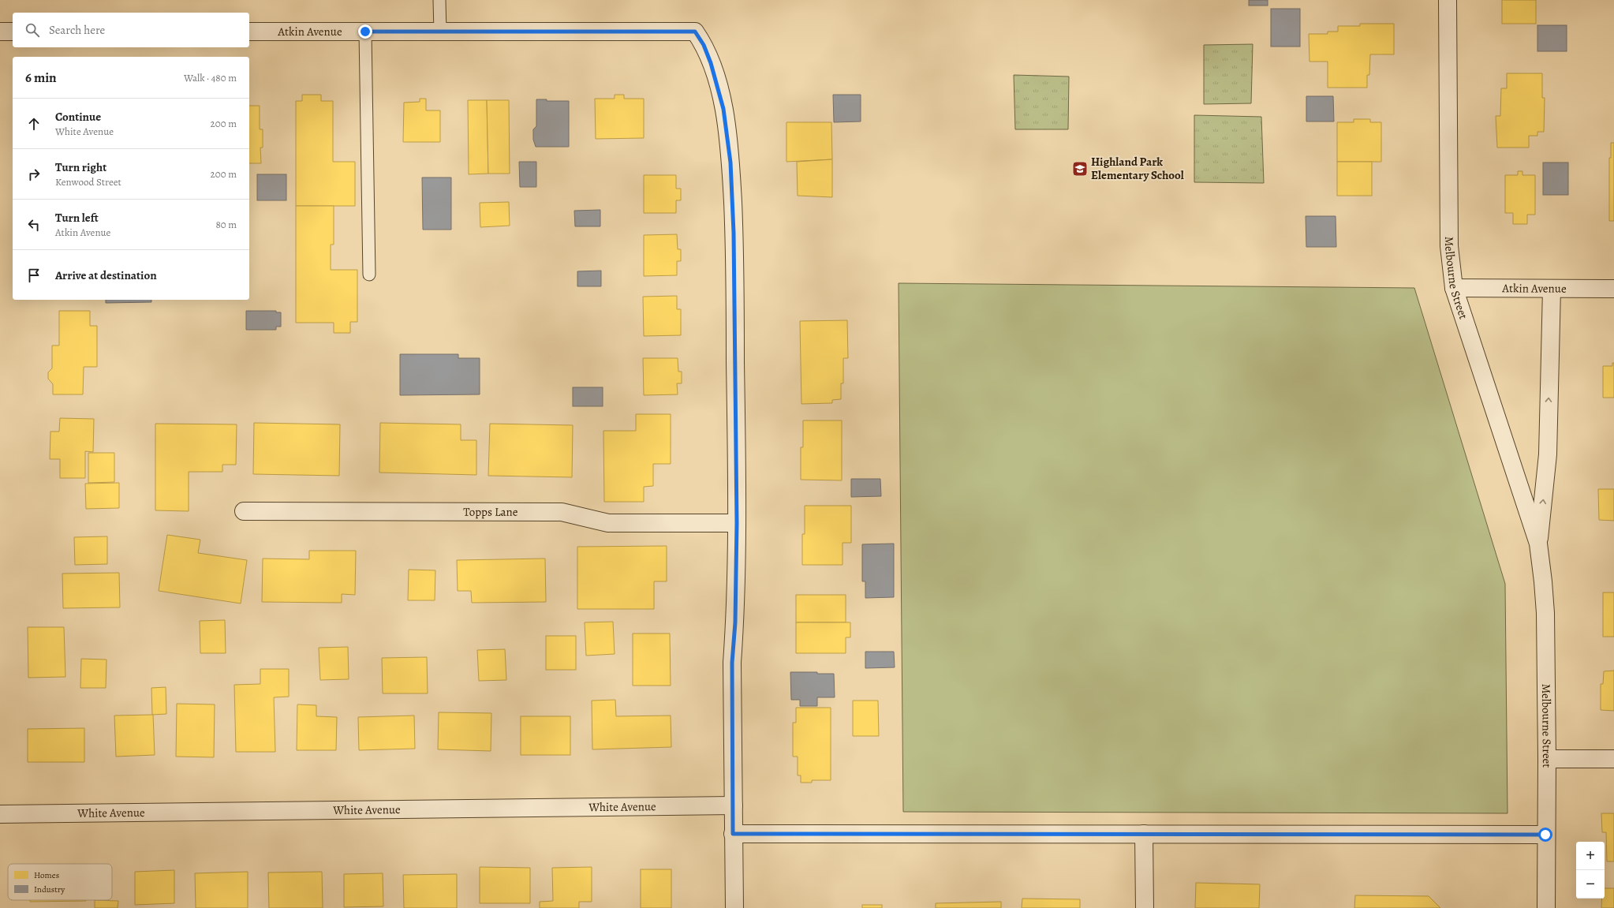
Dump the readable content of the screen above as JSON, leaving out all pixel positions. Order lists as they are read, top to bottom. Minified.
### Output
{"streets":{"street":["Atkin Avenue","Melbourne Street","Topps Lane","White Avenue"]},"crossings":[["Atkin Avenue","Melbourne Street"],["Atkin Avenue","Topps Lane"]],"places":{"school or university":["Highland Park Elementary School"]},"legend":["Homes","Industry"],"page":{"search":"Search here","heading":["6 min","Walk · 480 m"],"list":[["Continue","White Avenue","200 m"],["Turn right","Kenwood Street","200 m"],["Turn left","Atkin Avenue","80 m"],"Arrive at destination"],"map_buttons":["+","−"]}}
